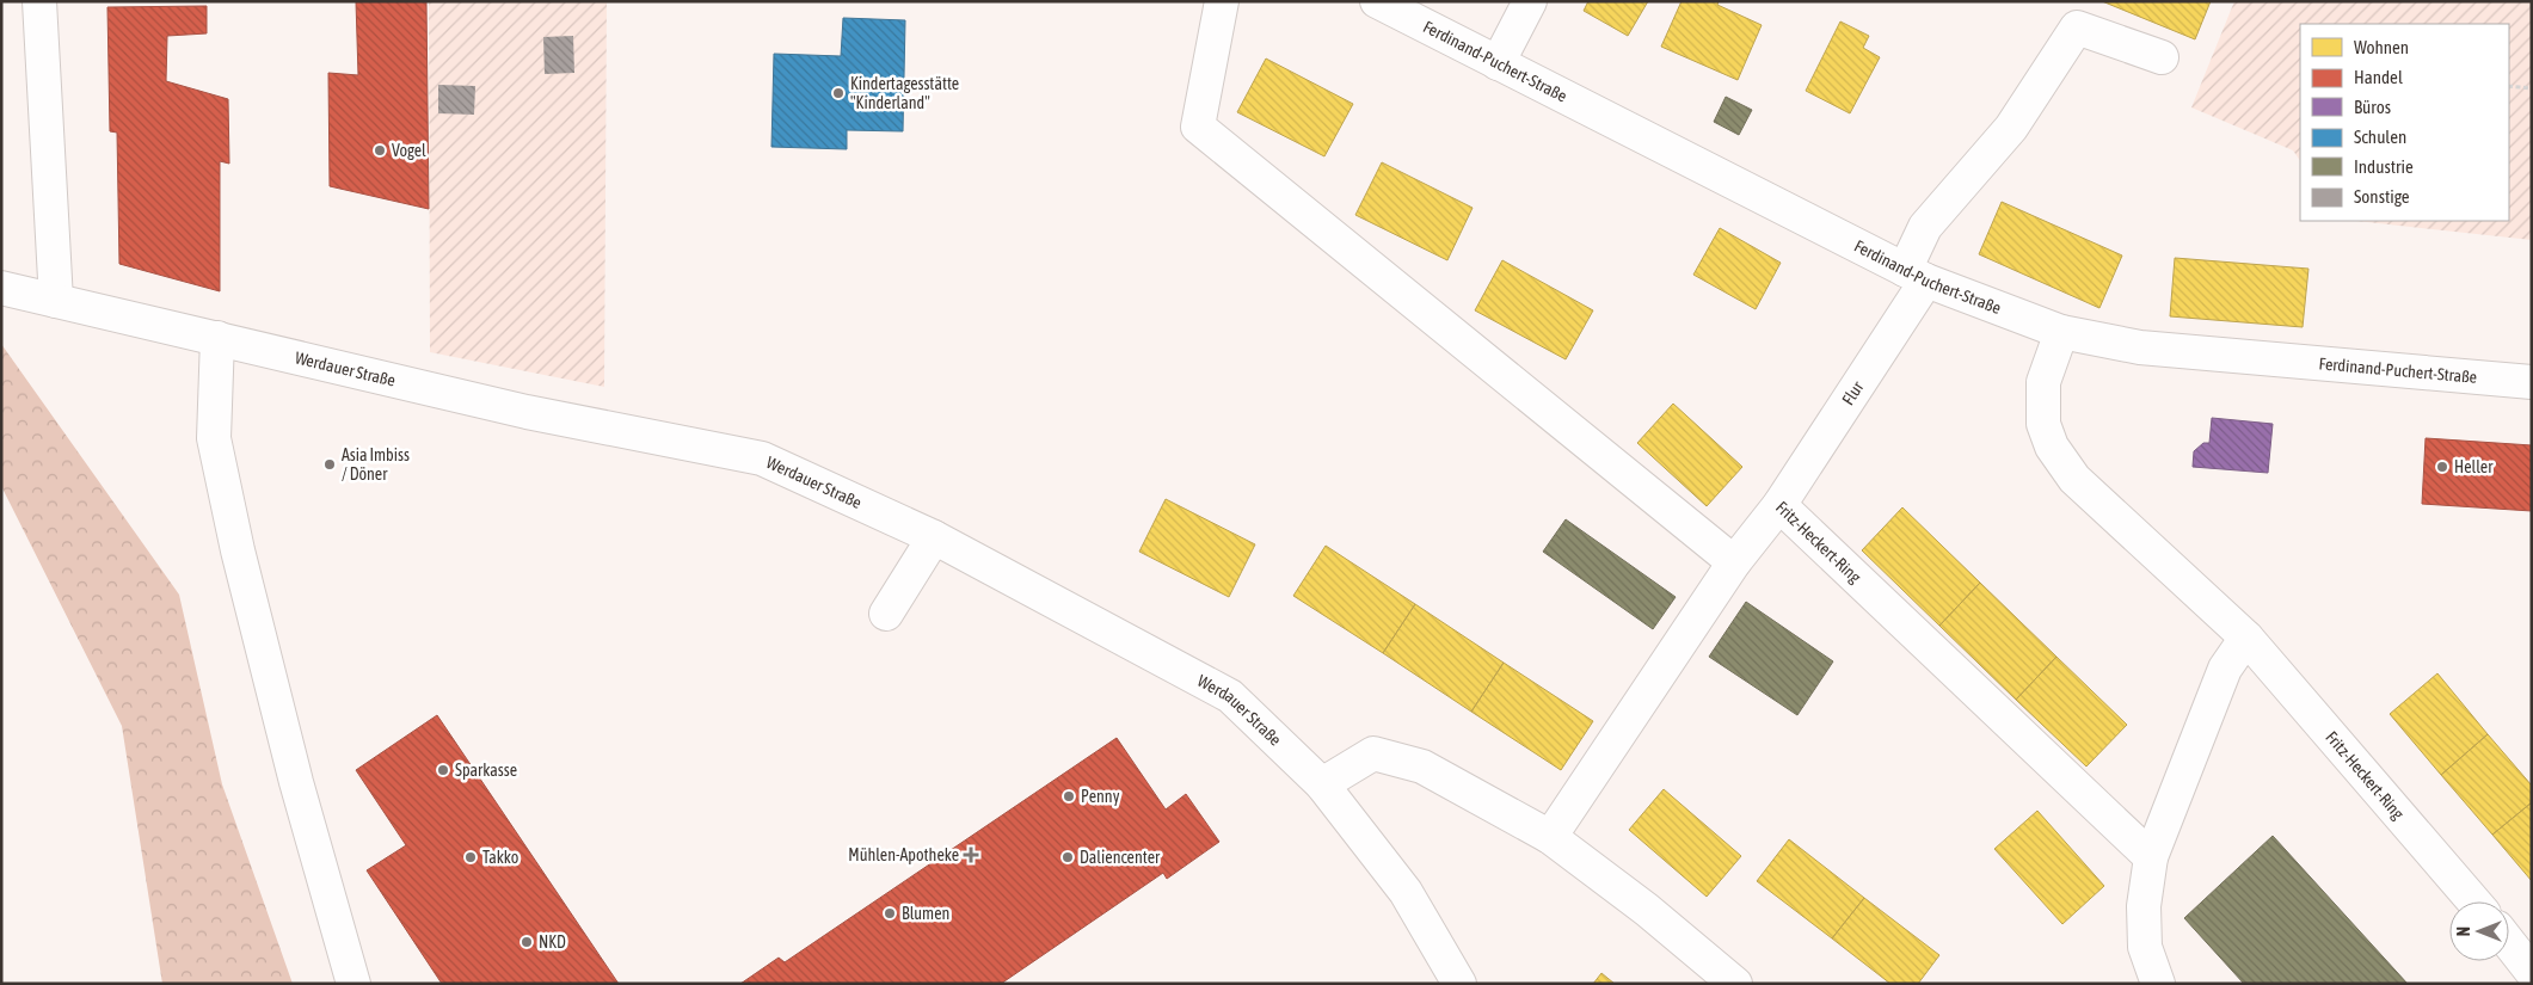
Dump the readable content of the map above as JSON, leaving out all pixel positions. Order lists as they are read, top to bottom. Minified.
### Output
{"streets":{"street":["Ferdinand-Puchert-Straße","Werdauer Straße","Flur","Fritz-Heckert-Ring"]},"crossings":[["Ferdinand-Puchert-Straße","Flur"],["Ferdinand-Puchert-Straße","Fritz-Heckert-Ring"],["Flur","Fritz-Heckert-Ring"]],"places":{"other":["Kindertagesstätte \"Kinderland\"","Vogel","Asia Imbiss / Döner","Heller","Sparkasse","Penny","Takko","Daliencenter","Blumen","NKD"],"health":["Mühlen-Apotheke"]},"legend":["Wohnen","Handel","Büros","Schulen","Industrie","Sonstige"],"north":"left"}
